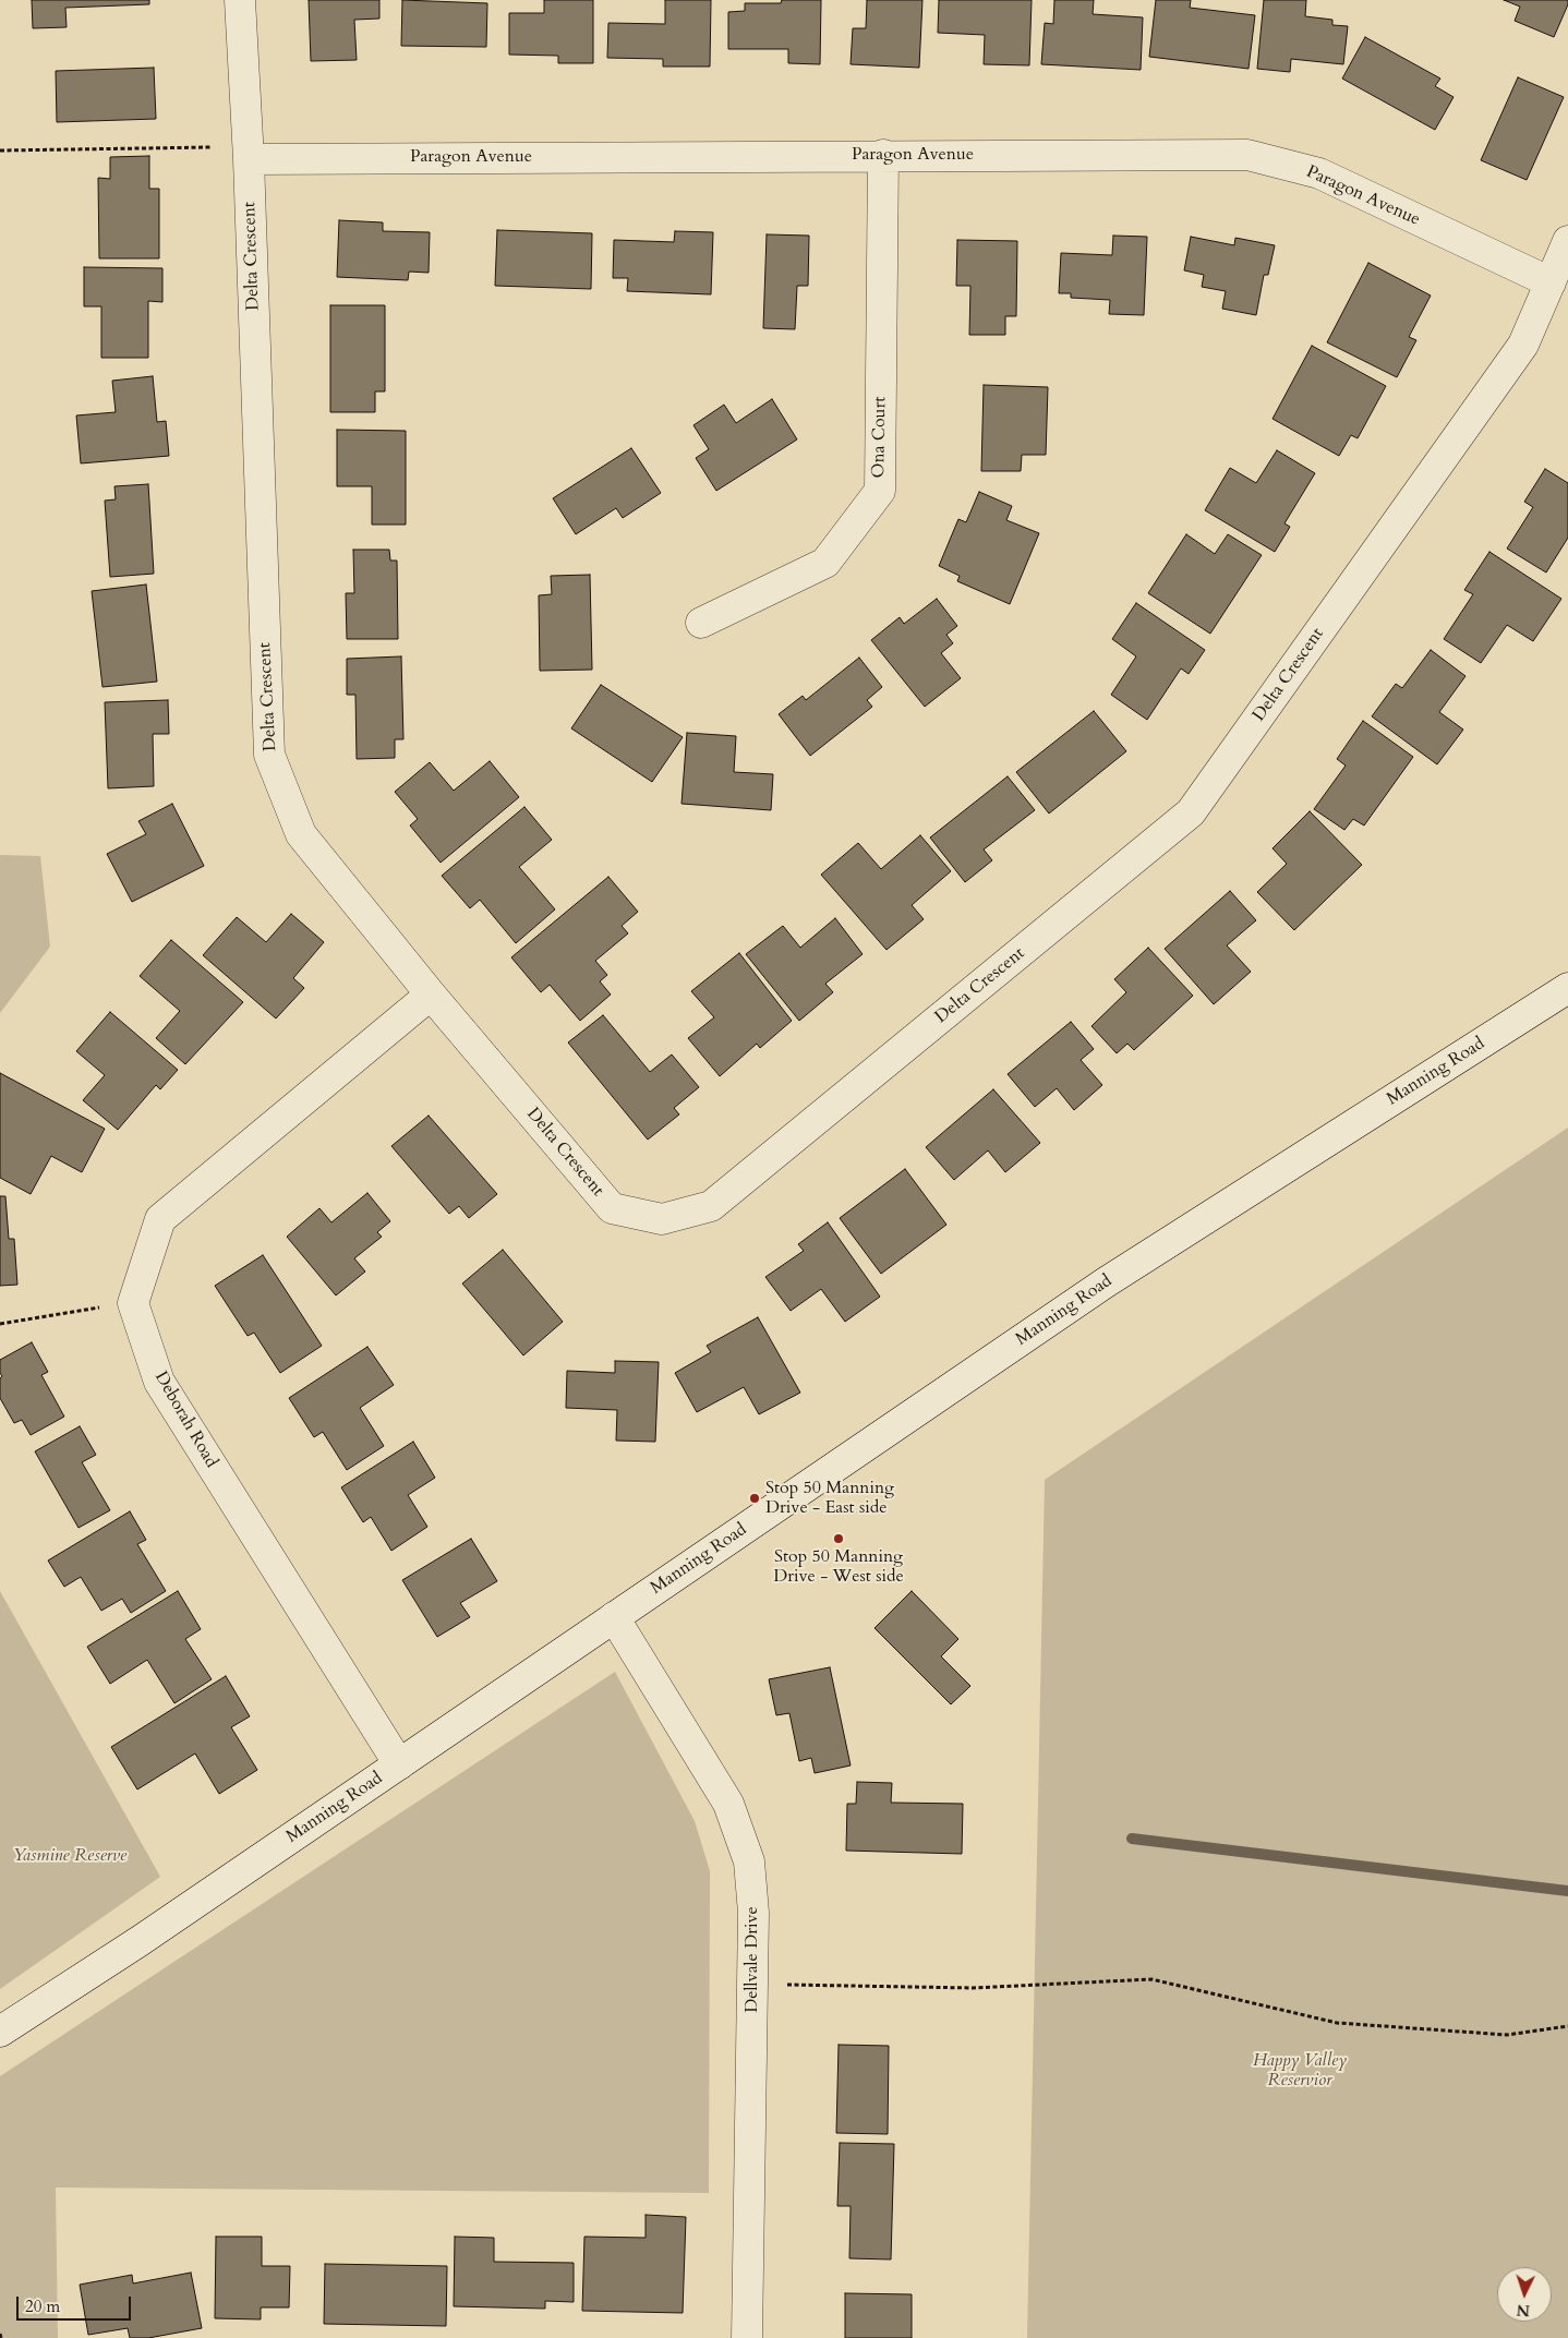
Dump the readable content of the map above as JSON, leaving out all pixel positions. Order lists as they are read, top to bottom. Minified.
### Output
{"streets":{"street":["Paragon Avenue","Delta Crescent","Ona Court","Manning Road","Deborah Road","Dellvale Drive"]},"crossings":[["Paragon Avenue","Delta Crescent"],["Paragon Avenue","Ona Court"],["Manning Road","Deborah Road"],["Manning Road","Dellvale Drive"]],"parks":["Yasmine Reserve","Happy Valley Reservior"],"places":["Stop 50 Manning Drive - East side","Stop 50 Manning Drive - West side"],"scale_bar":"20 m","north":"bottom"}
